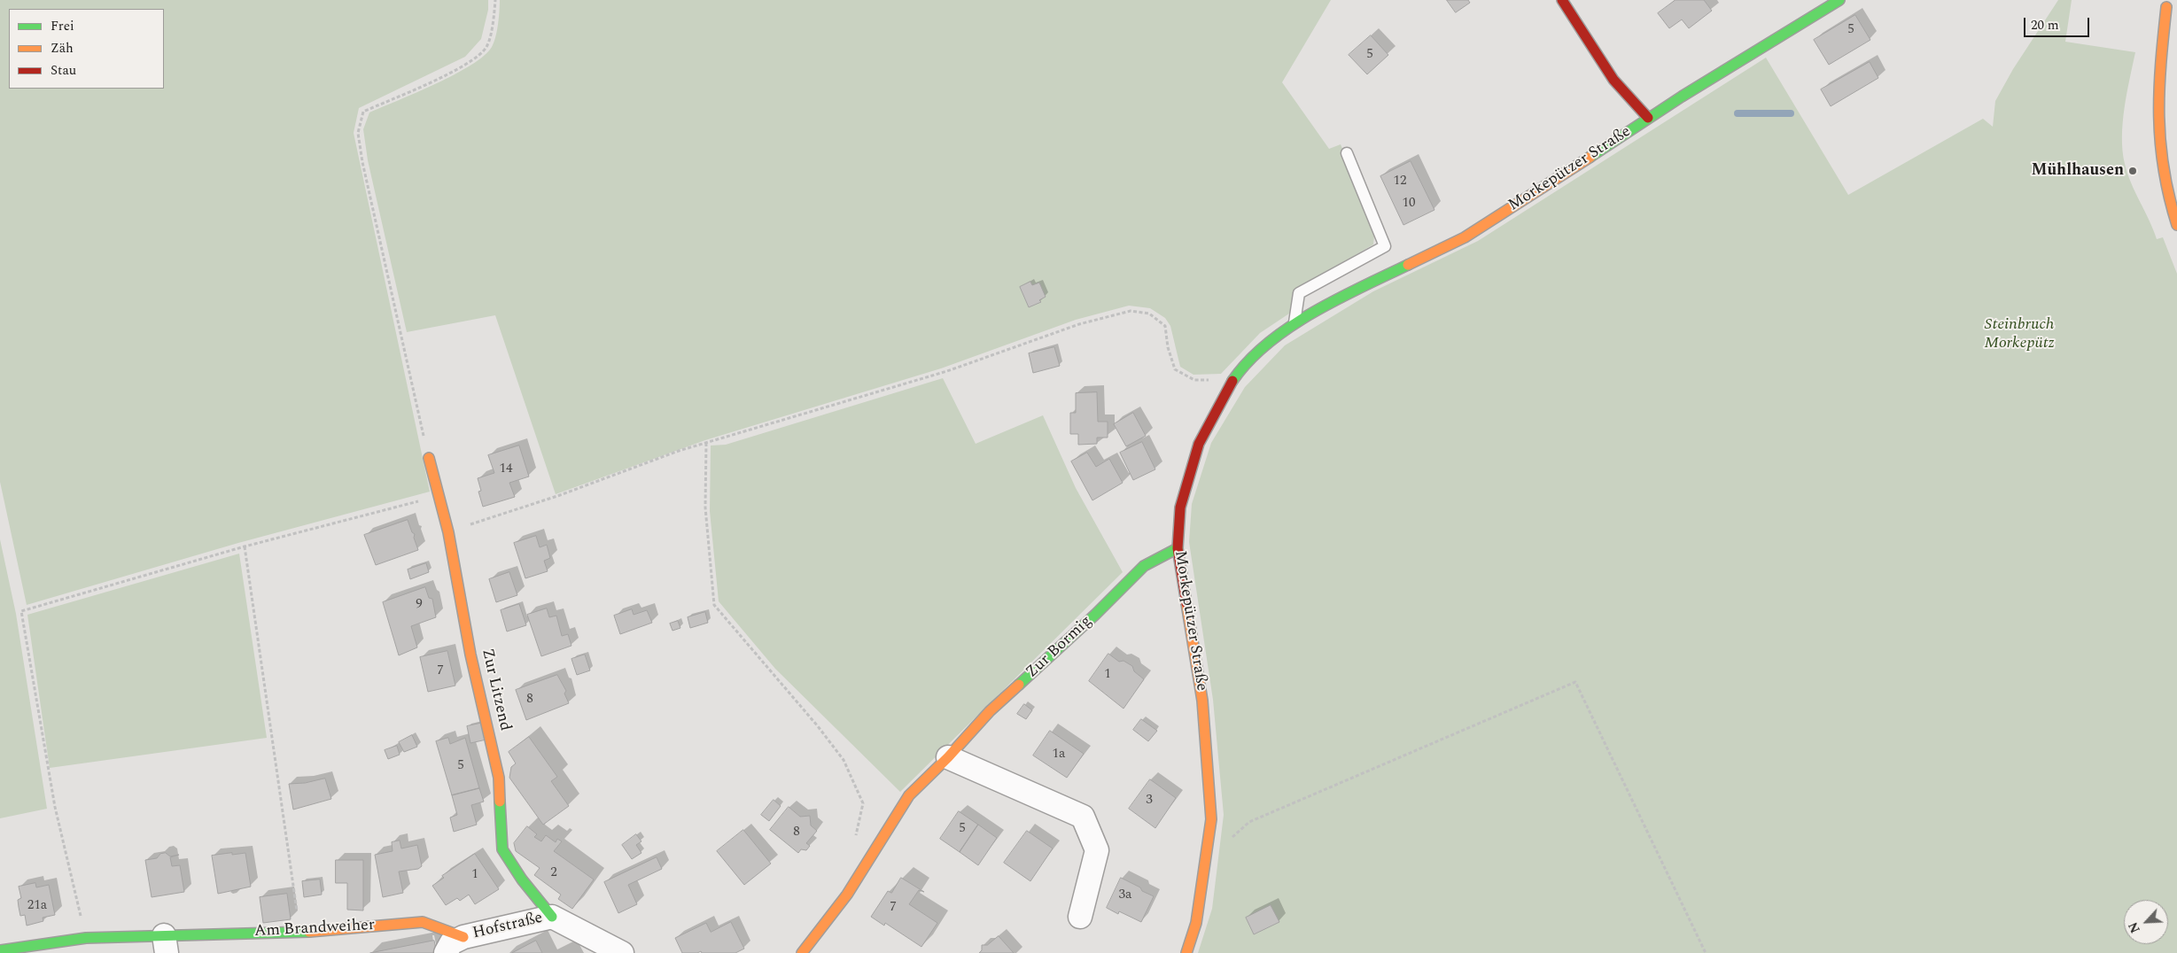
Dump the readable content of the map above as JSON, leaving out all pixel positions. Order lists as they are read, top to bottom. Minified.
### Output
{"streets":{"street":["Morkepützer Straße","Zur Bormig","Zur Litzend","Hofstraße","Am Brandweiher"]},"crossings":[["Morkepützer Straße","Zur Bormig"],["Zur Litzend","Hofstraße"],["Hofstraße","Am Brandweiher"]],"parks":["Steinbruch Morkepütz"],"places":["Mühlhausen"],"house_numbers":["5","5","12","10","14","9","7","1","8","1a","5","3","5","8","2","1","3a","21a","7"],"legend":["Frei","Zäh","Stau"],"scale_bar":"20 m","north":"bottom left"}
